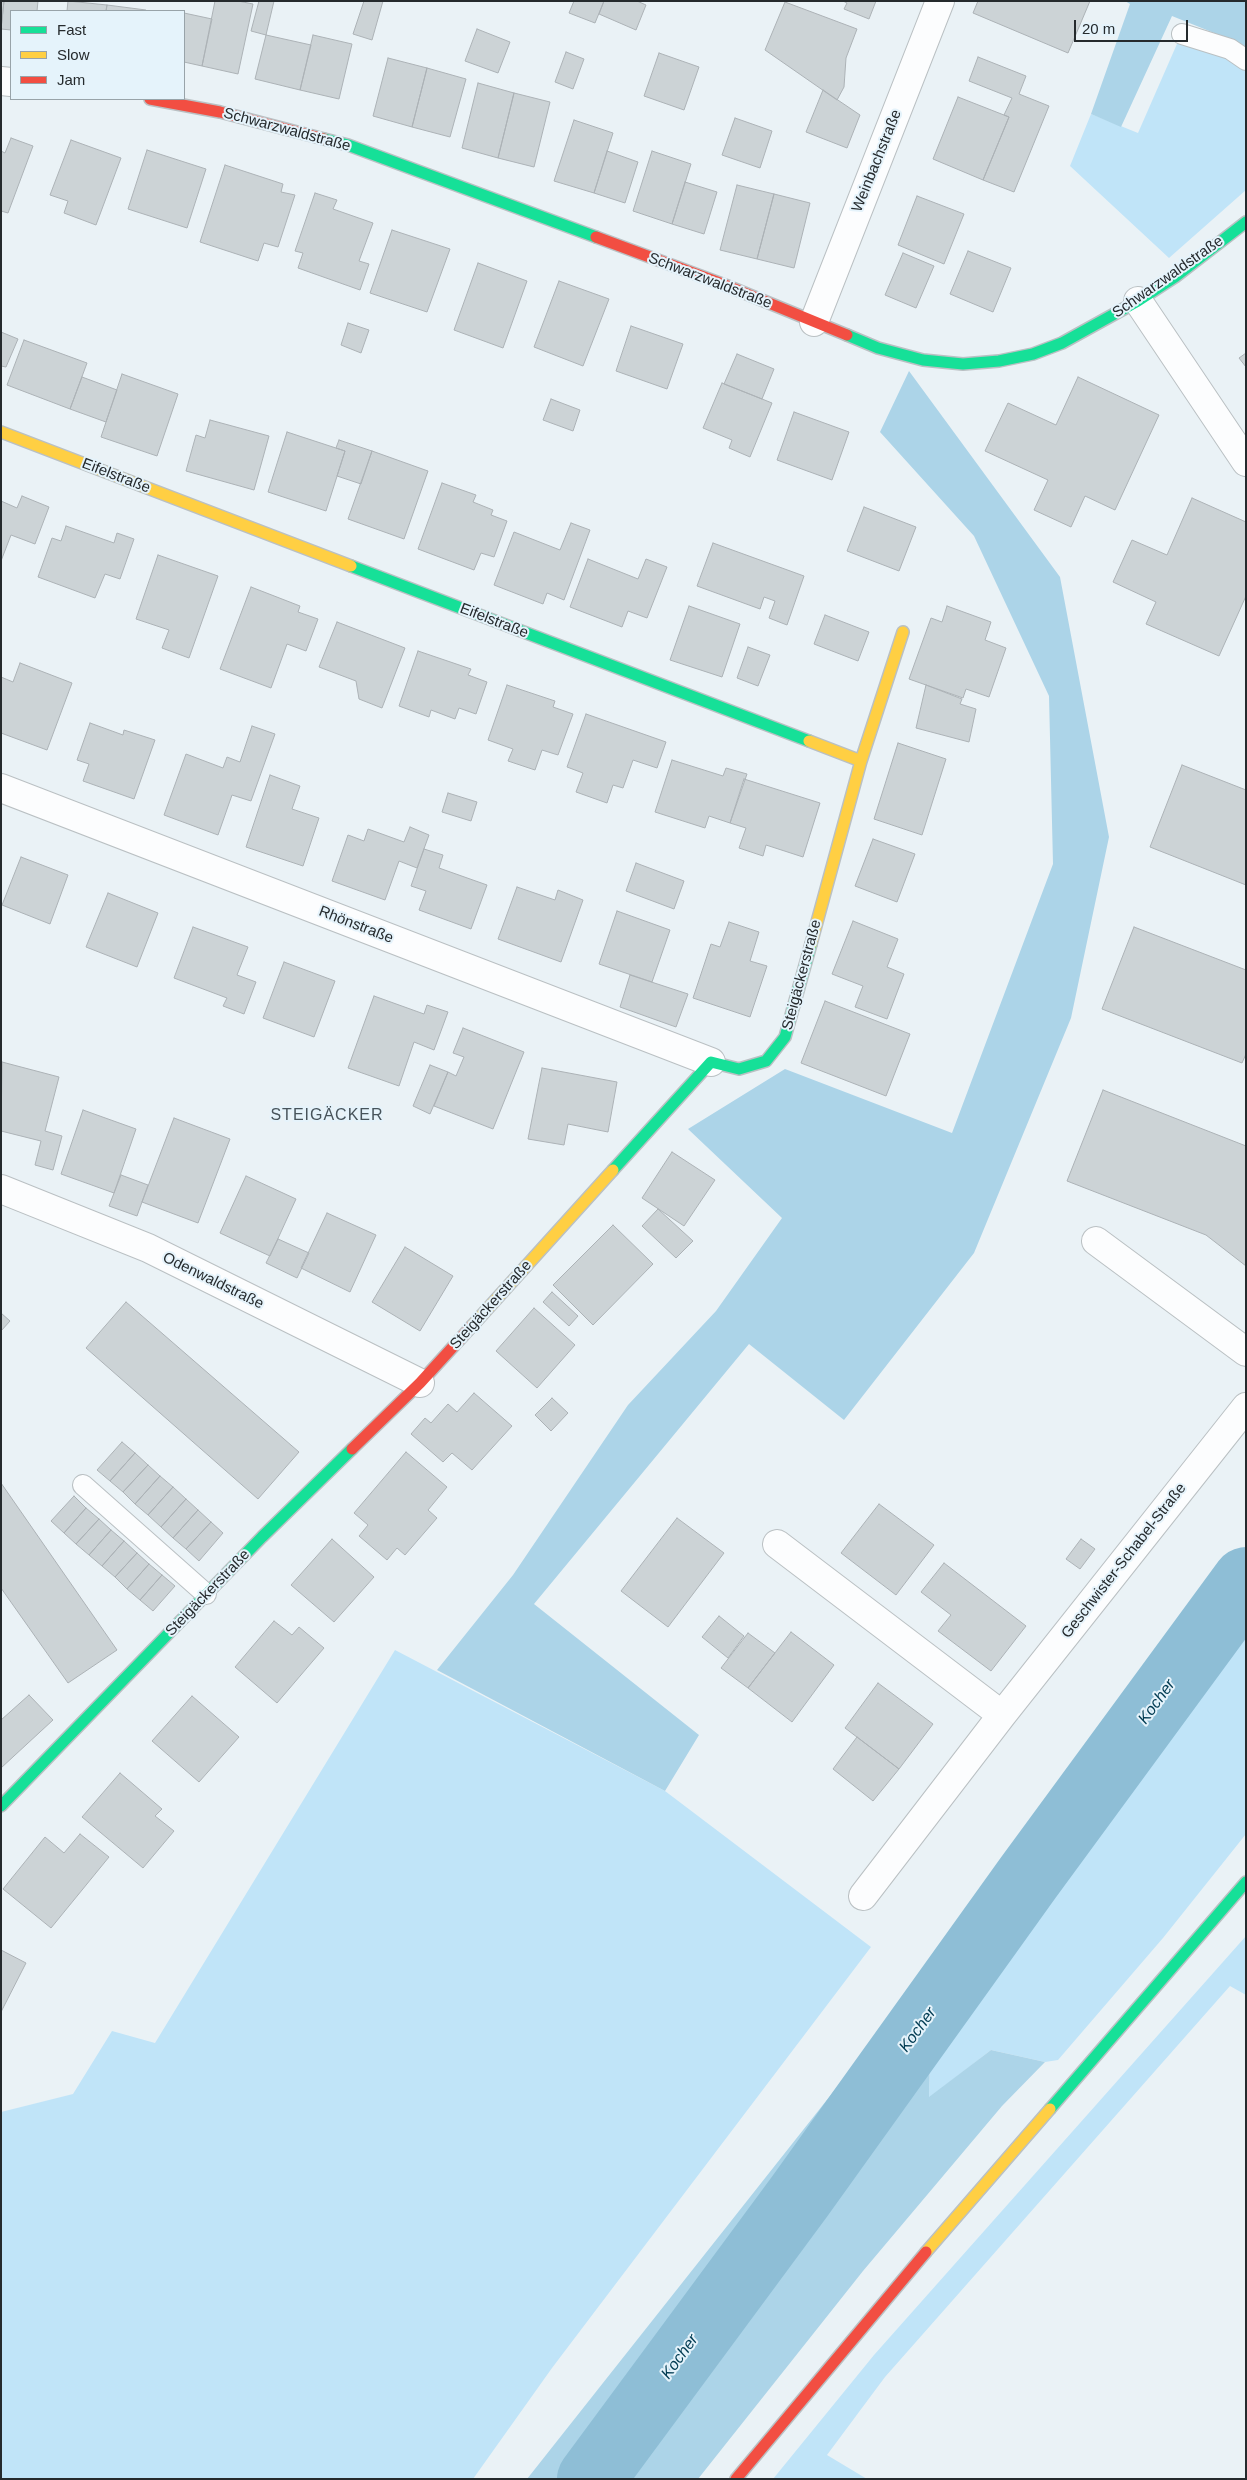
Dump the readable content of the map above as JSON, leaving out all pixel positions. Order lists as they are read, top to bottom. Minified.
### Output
{"streets":{"street":["Schwarzwaldstraße","Weinbachstraße","Eifelstraße","Rhönstraße","Steigäckerstraße","Odenwaldstraße","Geschwister-Schabel-Straße"]},"crossings":[["Schwarzwaldstraße","Weinbachstraße"],["Eifelstraße","Steigäckerstraße"],["Rhönstraße","Steigäckerstraße"],["Steigäckerstraße","Odenwaldstraße"]],"districts":["STEIGÄCKER"],"water":["Kocher"],"legend":["Fast","Slow","Jam"],"scale_bar":"20 m"}
